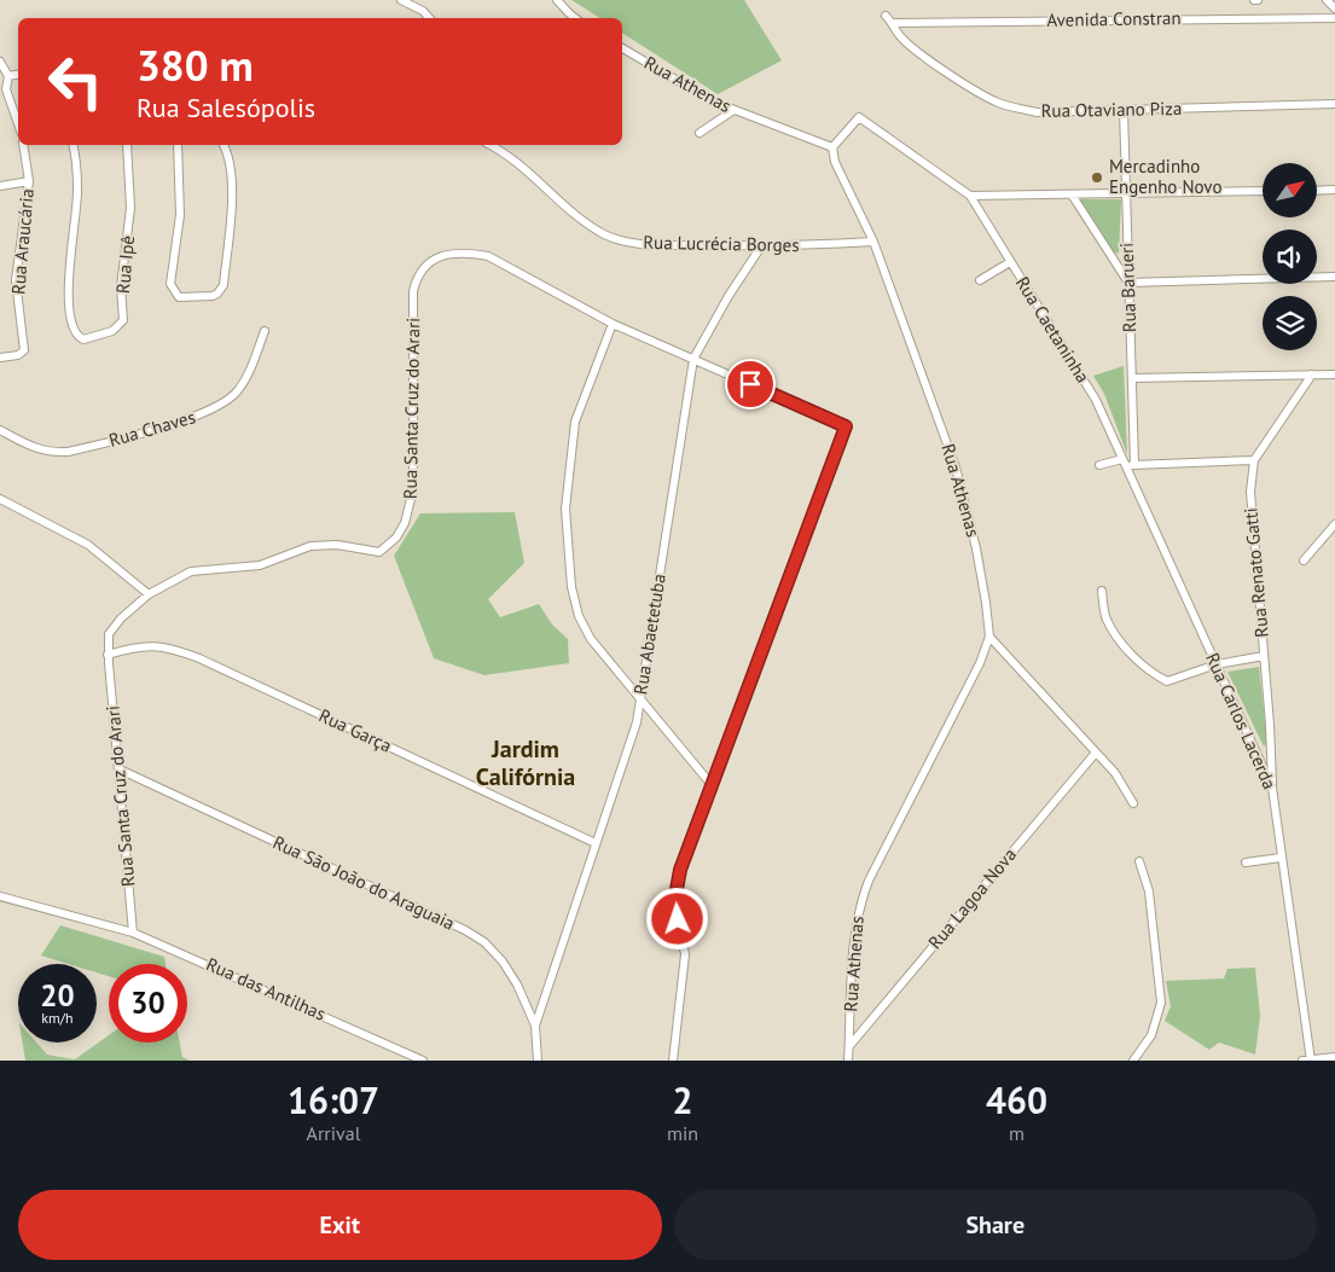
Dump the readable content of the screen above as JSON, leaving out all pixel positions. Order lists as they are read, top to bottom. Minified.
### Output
{"streets":{"street":["Avenida Constran","Rua Athenas","Rua Otaviano Piza","Rua Araucária","Rua Lucrécia Borges","Rua Ipê","Rua Barueri","Rua Caetaninha","Rua Santa Cruz do Arari","Rua Chaves","Rua Renato Gatti","Rua Abaetetuba","Rua Carlos Lacerda","Rua Garça","Rua São João do Araguaia","Rua Lagoa Nova","Rua das Antilhas"]},"crossings":[["Avenida Constran","Rua Otaviano Piza"],["Rua Athenas","Rua Lucrécia Borges"],["Rua Athenas","Rua Lagoa Nova"],["Rua Otaviano Piza","Rua Barueri"],["Rua Lucrécia Borges","Rua Abaetetuba"],["Rua Caetaninha","Rua Carlos Lacerda"],["Rua Santa Cruz do Arari","Rua Abaetetuba"],["Rua Santa Cruz do Arari","Rua Garça"],["Rua Santa Cruz do Arari","Rua São João do Araguaia"],["Rua Santa Cruz do Arari","Rua das Antilhas"],["Rua Renato Gatti","Rua Carlos Lacerda"],["Rua Abaetetuba","Rua Garça"],["Rua Abaetetuba","Rua São João do Araguaia"]],"districts":["Jardim Califórnia"],"places":["Mercadinho Engenho Novo"],"north":"top right","page":{"turn":["380 m","Rua Salesópolis"],"speed":"20 km/h","limit":"30","eta":["16:07","Arrival","2","min","460","m"],"buttons":["Exit","Share"]}}
